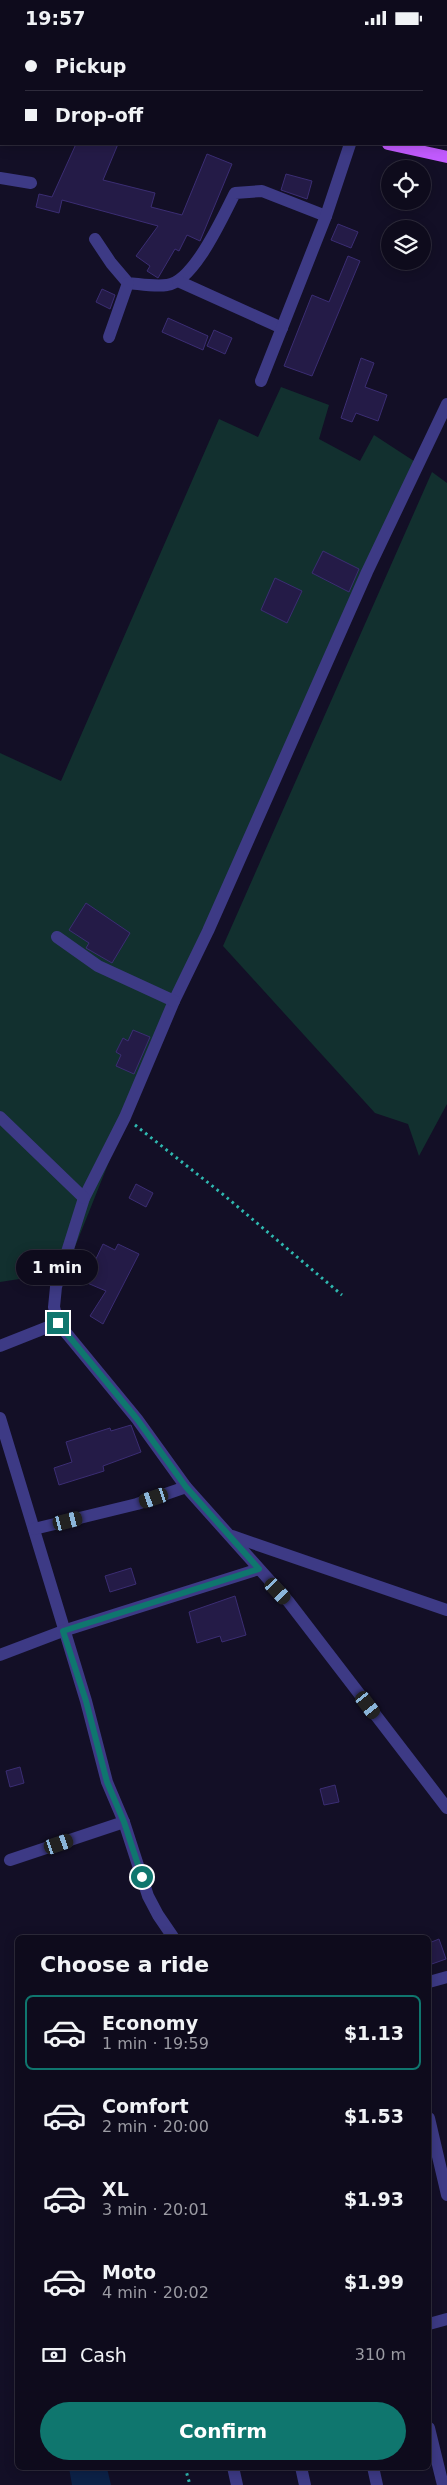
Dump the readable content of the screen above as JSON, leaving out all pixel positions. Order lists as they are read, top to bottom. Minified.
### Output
{"page":{"status":"19:57","banner":["Pickup","Drop-off"],"bubble":"1 min","heading":"Choose a ride","list":[{"name":"Economy","note":"1 min · 19:59","value":"$1.13"},{"name":"Comfort","note":"2 min · 20:00","value":"$1.53"},{"name":"XL","note":"3 min · 20:01","value":"$1.93"},{"name":"Moto","note":"4 min · 20:02","value":"$1.99"}],"pay":["Cash","310 m"],"buttons":"Confirm"}}
